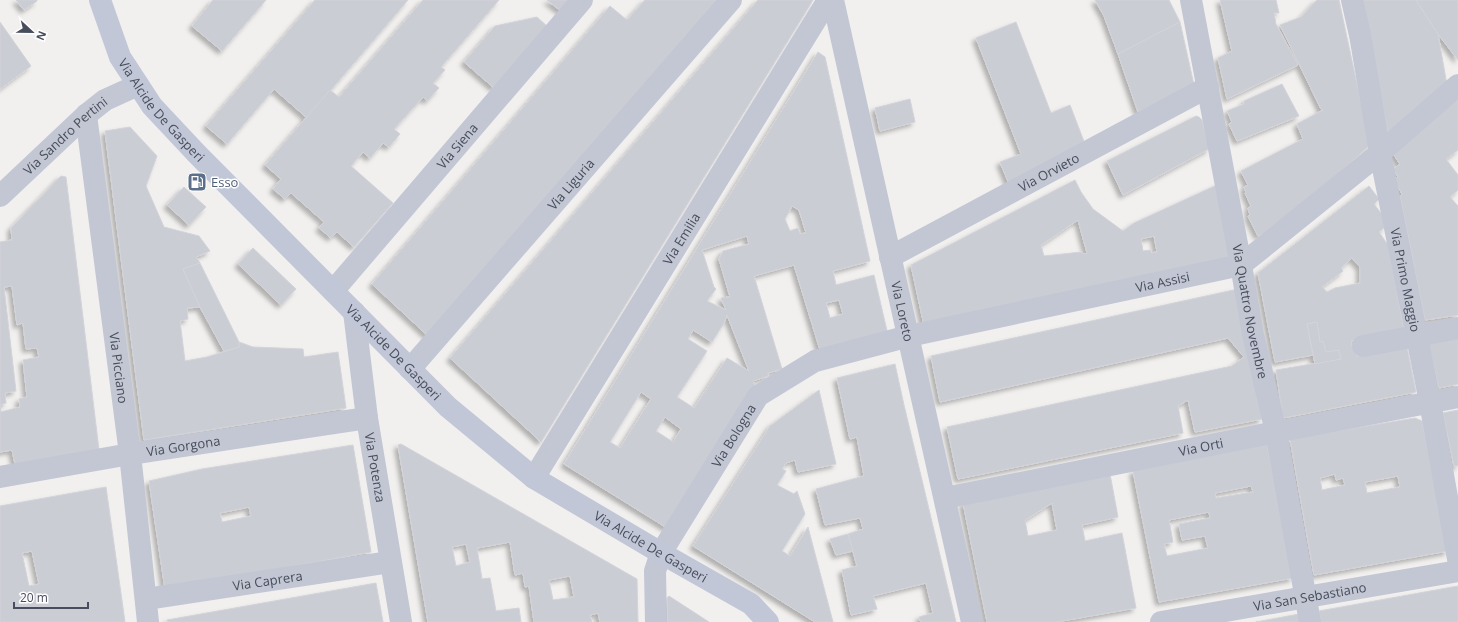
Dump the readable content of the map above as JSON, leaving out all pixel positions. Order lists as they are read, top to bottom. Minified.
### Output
{"streets":{"main road":["Via Alcide De Gasperi"],"street":["Via Sandro Pertini","Via Siena","Via Orvieto","Via Liguria","Via Emilia","Via Primo Maggio","Via Assisi","Via Loreto","Via Quattro Novembre","Via Picciano","Via Bologna","Via Gorgona","Via Orti","Via Potenza","Via Caprera","Via San Sebastiano"]},"crossings":[["Via Alcide De Gasperi","Via Sandro Pertini"],["Via Alcide De Gasperi","Via Siena"],["Via Alcide De Gasperi","Via Liguria"],["Via Alcide De Gasperi","Via Emilia"],["Via Alcide De Gasperi","Via Bologna"],["Via Alcide De Gasperi","Via Potenza"],["Via Sandro Pertini","Via Picciano"],["Via Orvieto","Via Loreto"],["Via Orvieto","Via Quattro Novembre"],["Via Primo Maggio","Via Assisi"],["Via Primo Maggio","Via Orti"],["Via Assisi","Via Loreto"],["Via Assisi","Via Quattro Novembre"],["Via Assisi","Via Bologna"],["Via Loreto","Via Bologna"],["Via Loreto","Via Orti"],["Via Quattro Novembre","Via Orti"],["Via Quattro Novembre","Via San Sebastiano"],["Via Picciano","Via Gorgona"],["Via Picciano","Via Caprera"],["Via Gorgona","Via Potenza"],["Via Potenza","Via Caprera"]],"places":{"fuel station":["Esso"]},"scale_bar":"20 m","north":"right"}
